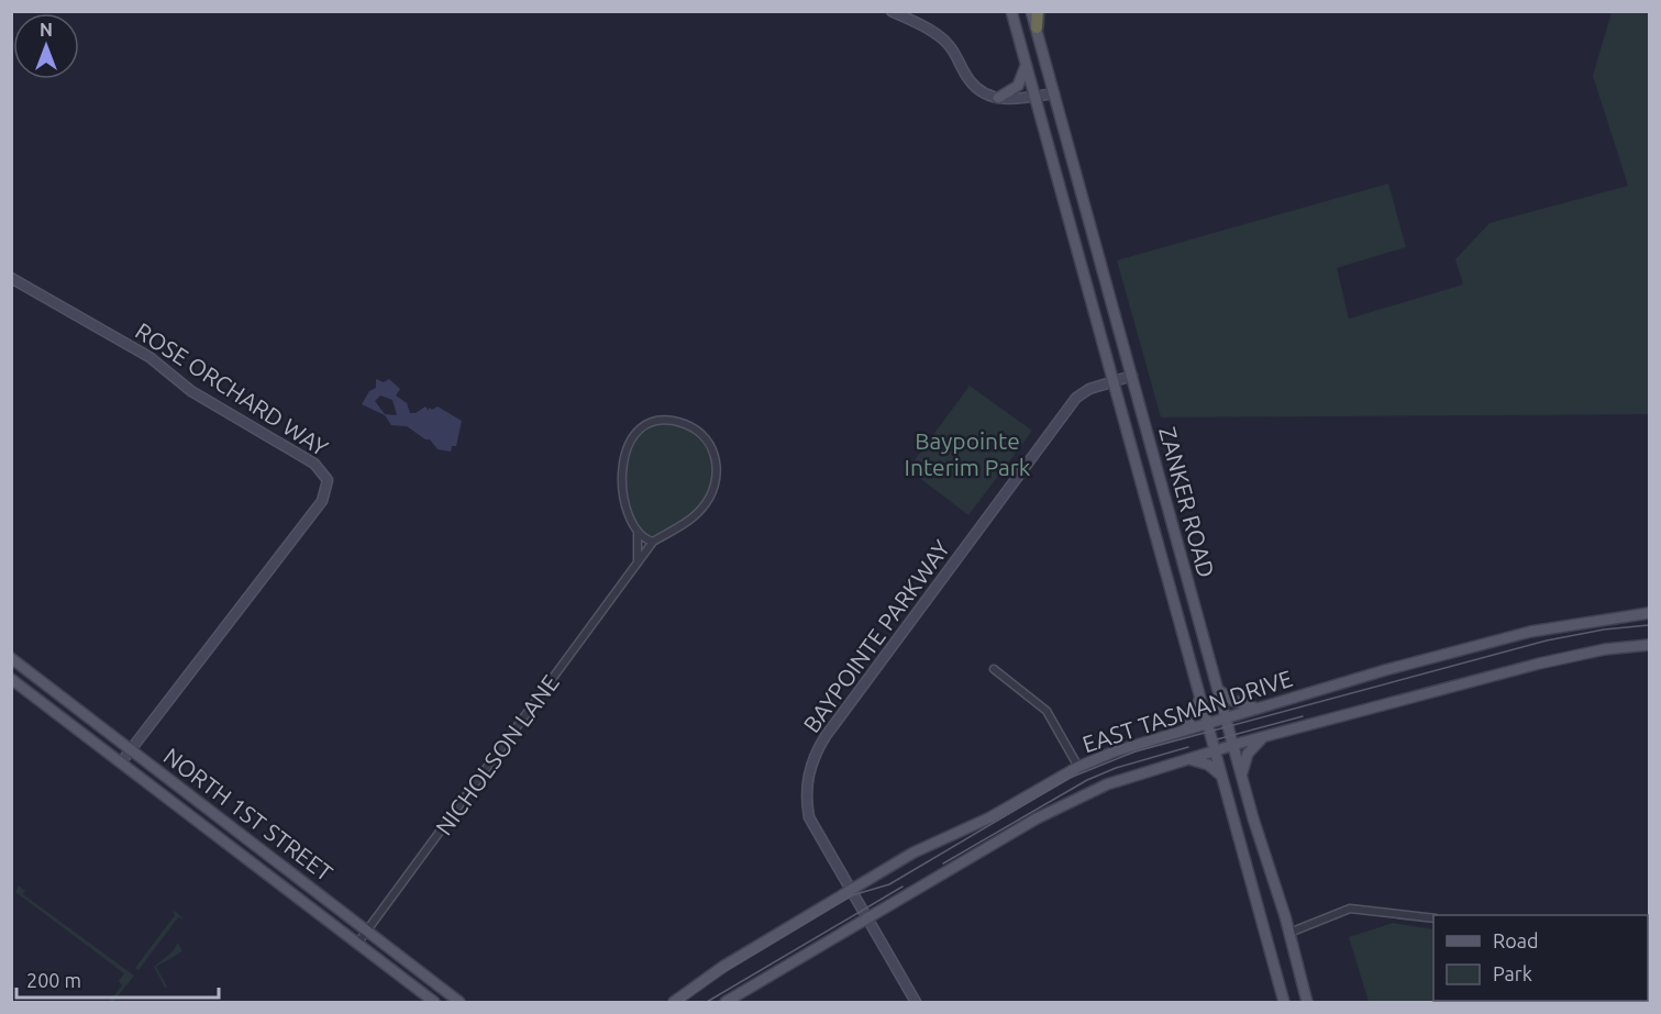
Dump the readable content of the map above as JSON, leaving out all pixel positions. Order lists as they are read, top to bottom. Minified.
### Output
{"streets":{"main road":["ZANKER ROAD","EAST TASMAN DRIVE","NORTH 1ST STREET"],"street":["ROSE ORCHARD WAY","BAYPOINTE PARKWAY","NICHOLSON LANE"]},"crossings":[["ROSE ORCHARD WAY","NORTH 1ST STREET"],["ZANKER ROAD","BAYPOINTE PARKWAY"],["ZANKER ROAD","EAST TASMAN DRIVE"],["BAYPOINTE PARKWAY","EAST TASMAN DRIVE"],["NICHOLSON LANE","NORTH 1ST STREET"]],"parks":["Baypointe Interim Park"],"legend":["Road","Park"],"scale_bar":"200 m","north":"top"}
